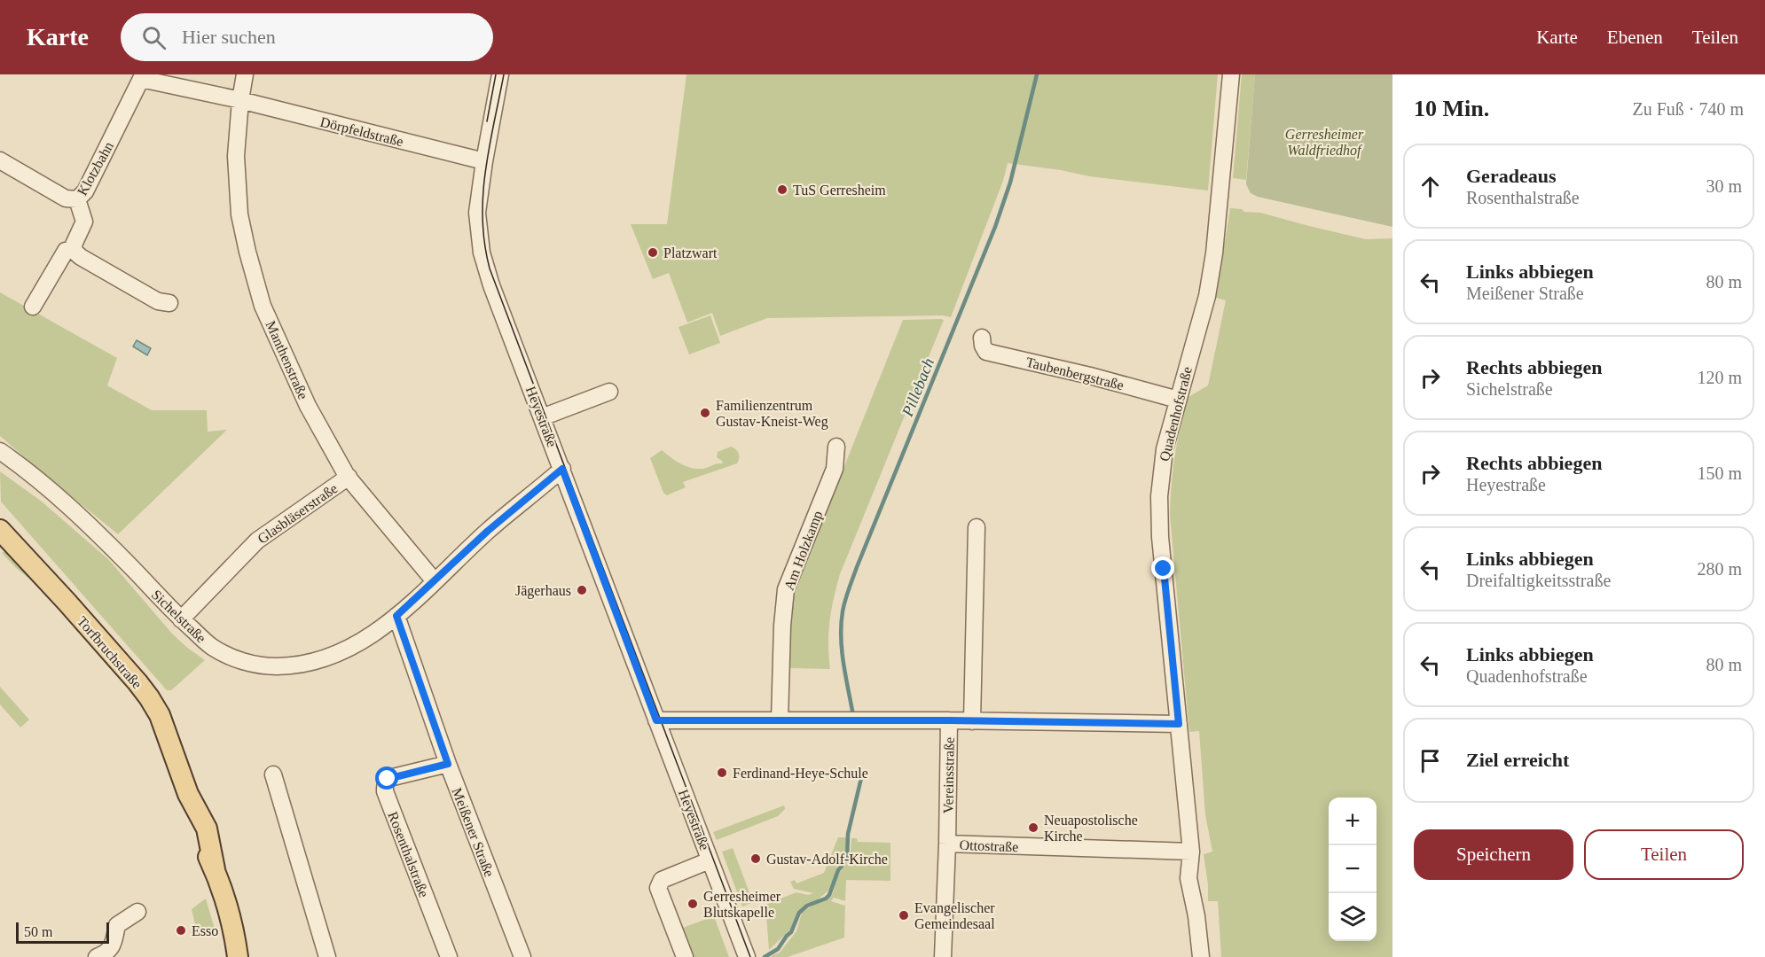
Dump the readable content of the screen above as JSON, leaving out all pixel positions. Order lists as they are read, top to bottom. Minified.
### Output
{"streets":{"main road":["Torfbruchstraße"],"street":["Dörpfeldstraße","Klotzbahn","Manthenstraße","Taubenbergstraße","Quadenhofstraße","Heyestraße","Glasbläserstraße","Am Holzkamp","Sichelstraße","Vereinsstraße","Meißener Straße","Ottostraße","Rosenthalstraße"]},"crossings":[["Dörpfeldstraße","Klotzbahn"],["Dörpfeldstraße","Manthenstraße"],["Dörpfeldstraße","Heyestraße"],["Klotzbahn","Manthenstraße"],["Manthenstraße","Glasbläserstraße"],["Manthenstraße","Sichelstraße"],["Taubenbergstraße","Quadenhofstraße"],["Quadenhofstraße","Ottostraße"],["Heyestraße","Sichelstraße"],["Glasbläserstraße","Sichelstraße"],["Sichelstraße","Meißener Straße"],["Vereinsstraße","Ottostraße"],["Meißener Straße","Rosenthalstraße"]],"water":["Pillebach"],"parks":["Gerresheimer Waldfriedhof"],"places":["TuS Gerresheim","Platzwart","Familienzentrum Gustav-Kneist-Weg","Jägerhaus","Ferdinand-Heye-Schule","Neuapostolische Kirche","Gustav-Adolf-Kirche","Gerresheimer Blutskapelle","Evangelischer Gemeindesaal","Esso"],"scale_bar":"50 m","page":{"header":"Karte","search":"Hier suchen","nav":["Karte","Ebenen","Teilen"],"heading":["10 Min.","Zu Fuß · 740 m"],"list":[["Geradeaus","Rosenthalstraße","30 m"],["Links abbiegen","Meißener Straße","80 m"],["Rechts abbiegen","Sichelstraße","120 m"],["Rechts abbiegen","Heyestraße","150 m"],["Links abbiegen","Dreifaltigkeitsstraße","280 m"],["Links abbiegen","Quadenhofstraße","80 m"],"Ziel erreicht"],"map_buttons":["+","−"],"buttons":["Speichern","Teilen"],"scale":"50 m"}}
